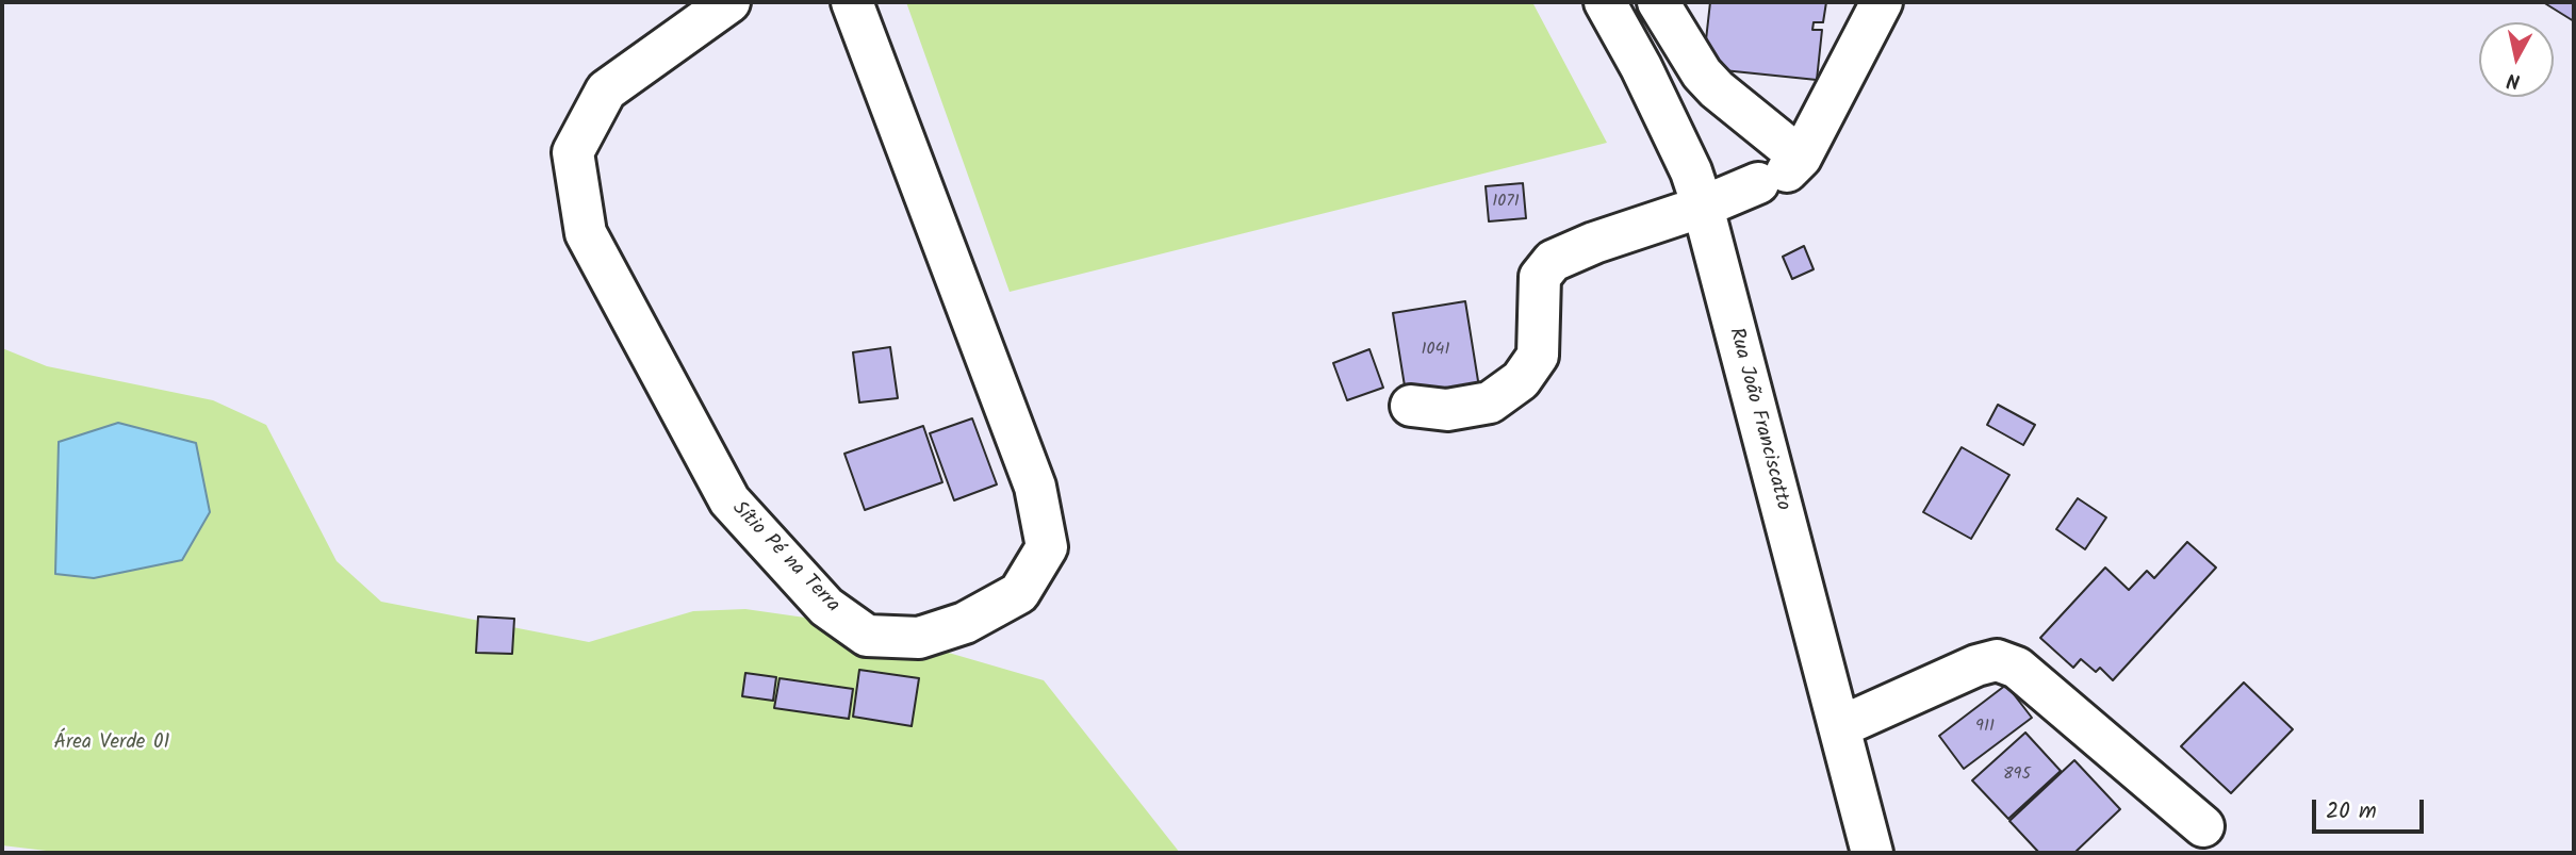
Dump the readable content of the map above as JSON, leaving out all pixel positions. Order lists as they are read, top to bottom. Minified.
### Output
{"streets":{"street":["Rua João Franciscatto","Sítio Pé na Terra"]},"parks":["Área Verde 01"],"house_numbers":["1071","1041","911","895"],"scale_bar":"20 m","north":"bottom"}
